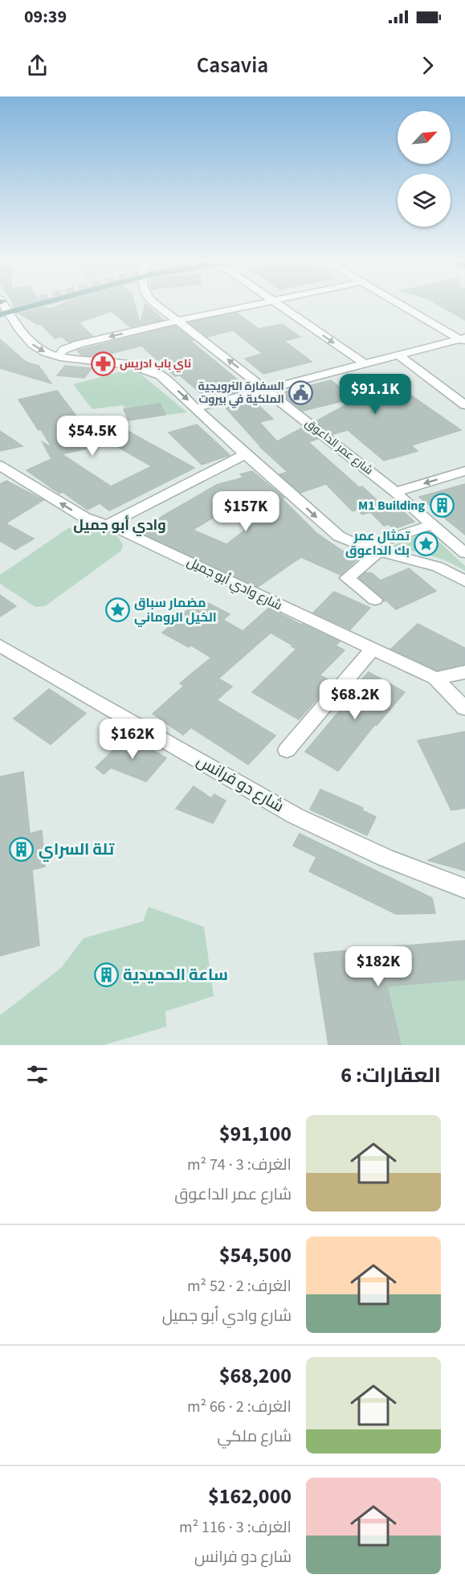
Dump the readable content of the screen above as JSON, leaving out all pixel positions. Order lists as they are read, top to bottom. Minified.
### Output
{"streets":{"street":["شارع عمر الداعوق","شارع وادي أبو جميل","شارع دو فرانس"]},"districts":["وادي أبو جميل"],"places":{"pharmacy":["ناي باب ادريس"],"public building":["السفارة النرويجية الملكية في بيروت"],"building":["M1 Building","تلة السراي","ساعة الحميدية"],"place":["تمثال عمر بك الداعوق","مضمار سباق الخيل الروماني"]},"north":"top right","page":{"status":"09:39","header":"Casavia","price":["$91.1K","$54.5K","$157K","$68.2K","$162K","$182K"],"heading":"العقارات: 6","list":[{"name":"$91,100","note":"الغرف: 3 · 74 m² · شارع عمر الداعوق"},{"name":"$54,500","note":"الغرف: 2 · 52 m² · شارع وادي أبو جميل"},{"name":"$68,200","note":"الغرف: 2 · 66 m² · شارع ملكي"},{"name":"$162,000","note":"الغرف: 3 · 116 m² · شارع دو فرانس"}]}}
